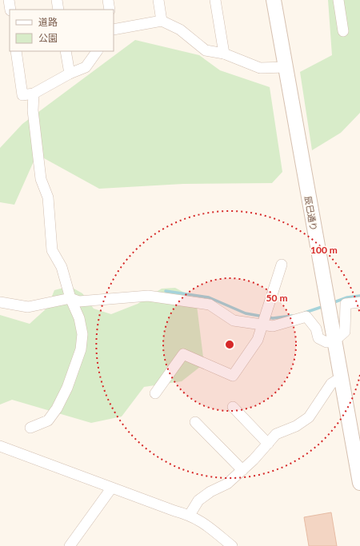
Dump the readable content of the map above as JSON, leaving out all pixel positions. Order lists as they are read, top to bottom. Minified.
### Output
{"streets":{"street":["辰巳通り"]},"legend":["道路","公園"],"rings":["100 m","50 m"]}
